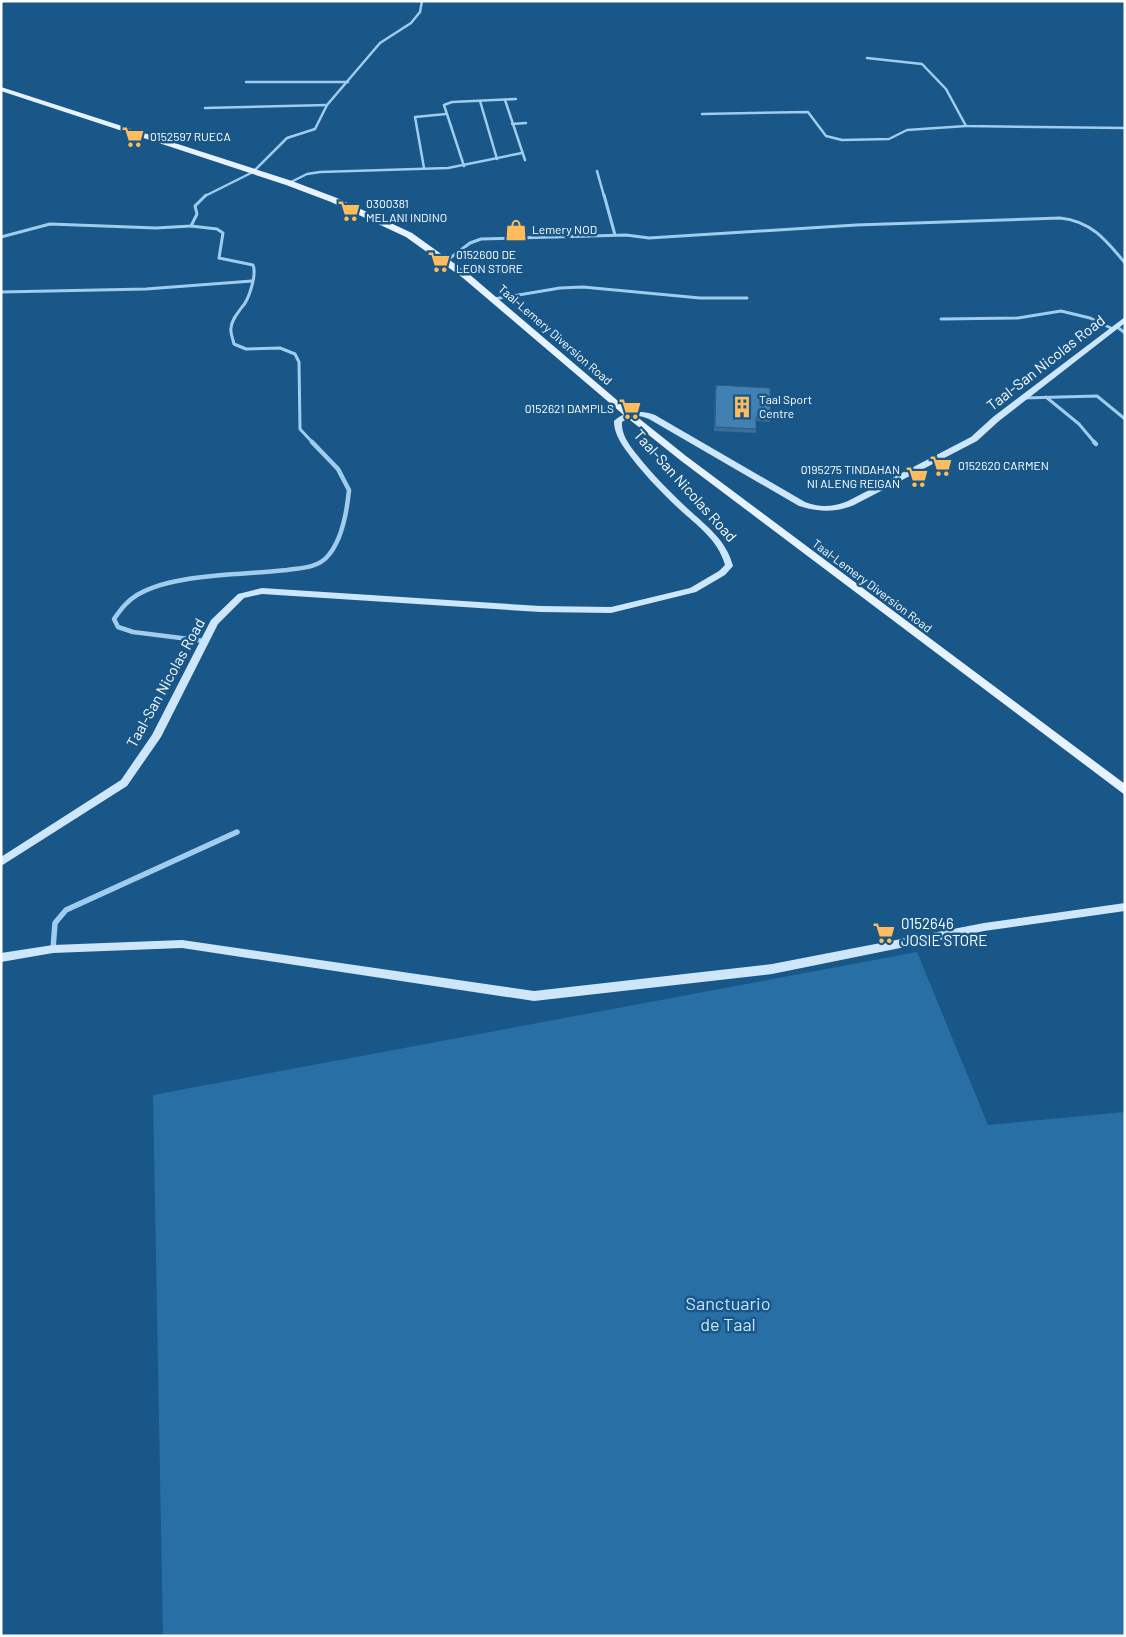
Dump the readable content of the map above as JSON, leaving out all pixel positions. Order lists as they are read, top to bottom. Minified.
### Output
{"streets":{"main road":["Taal-Lemery Diversion Road","Taal-San Nicolas Road"]},"crossings":[["Taal-Lemery Diversion Road","Taal-San Nicolas Road"]],"parks":["Sanctuario de Taal"],"places":{"supermarket":["0152597 RUECA","0300381 MELANI INDINO","0152600 DE LEON STORE","0152621 DAMPILS","0152620 CARMEN","0195275 TINDAHAN NI ALENG REIGAN","0152646 JOSIE STORE"],"shop":["Lemery NOD"],"building":["Taal Sport Centre"]}}
